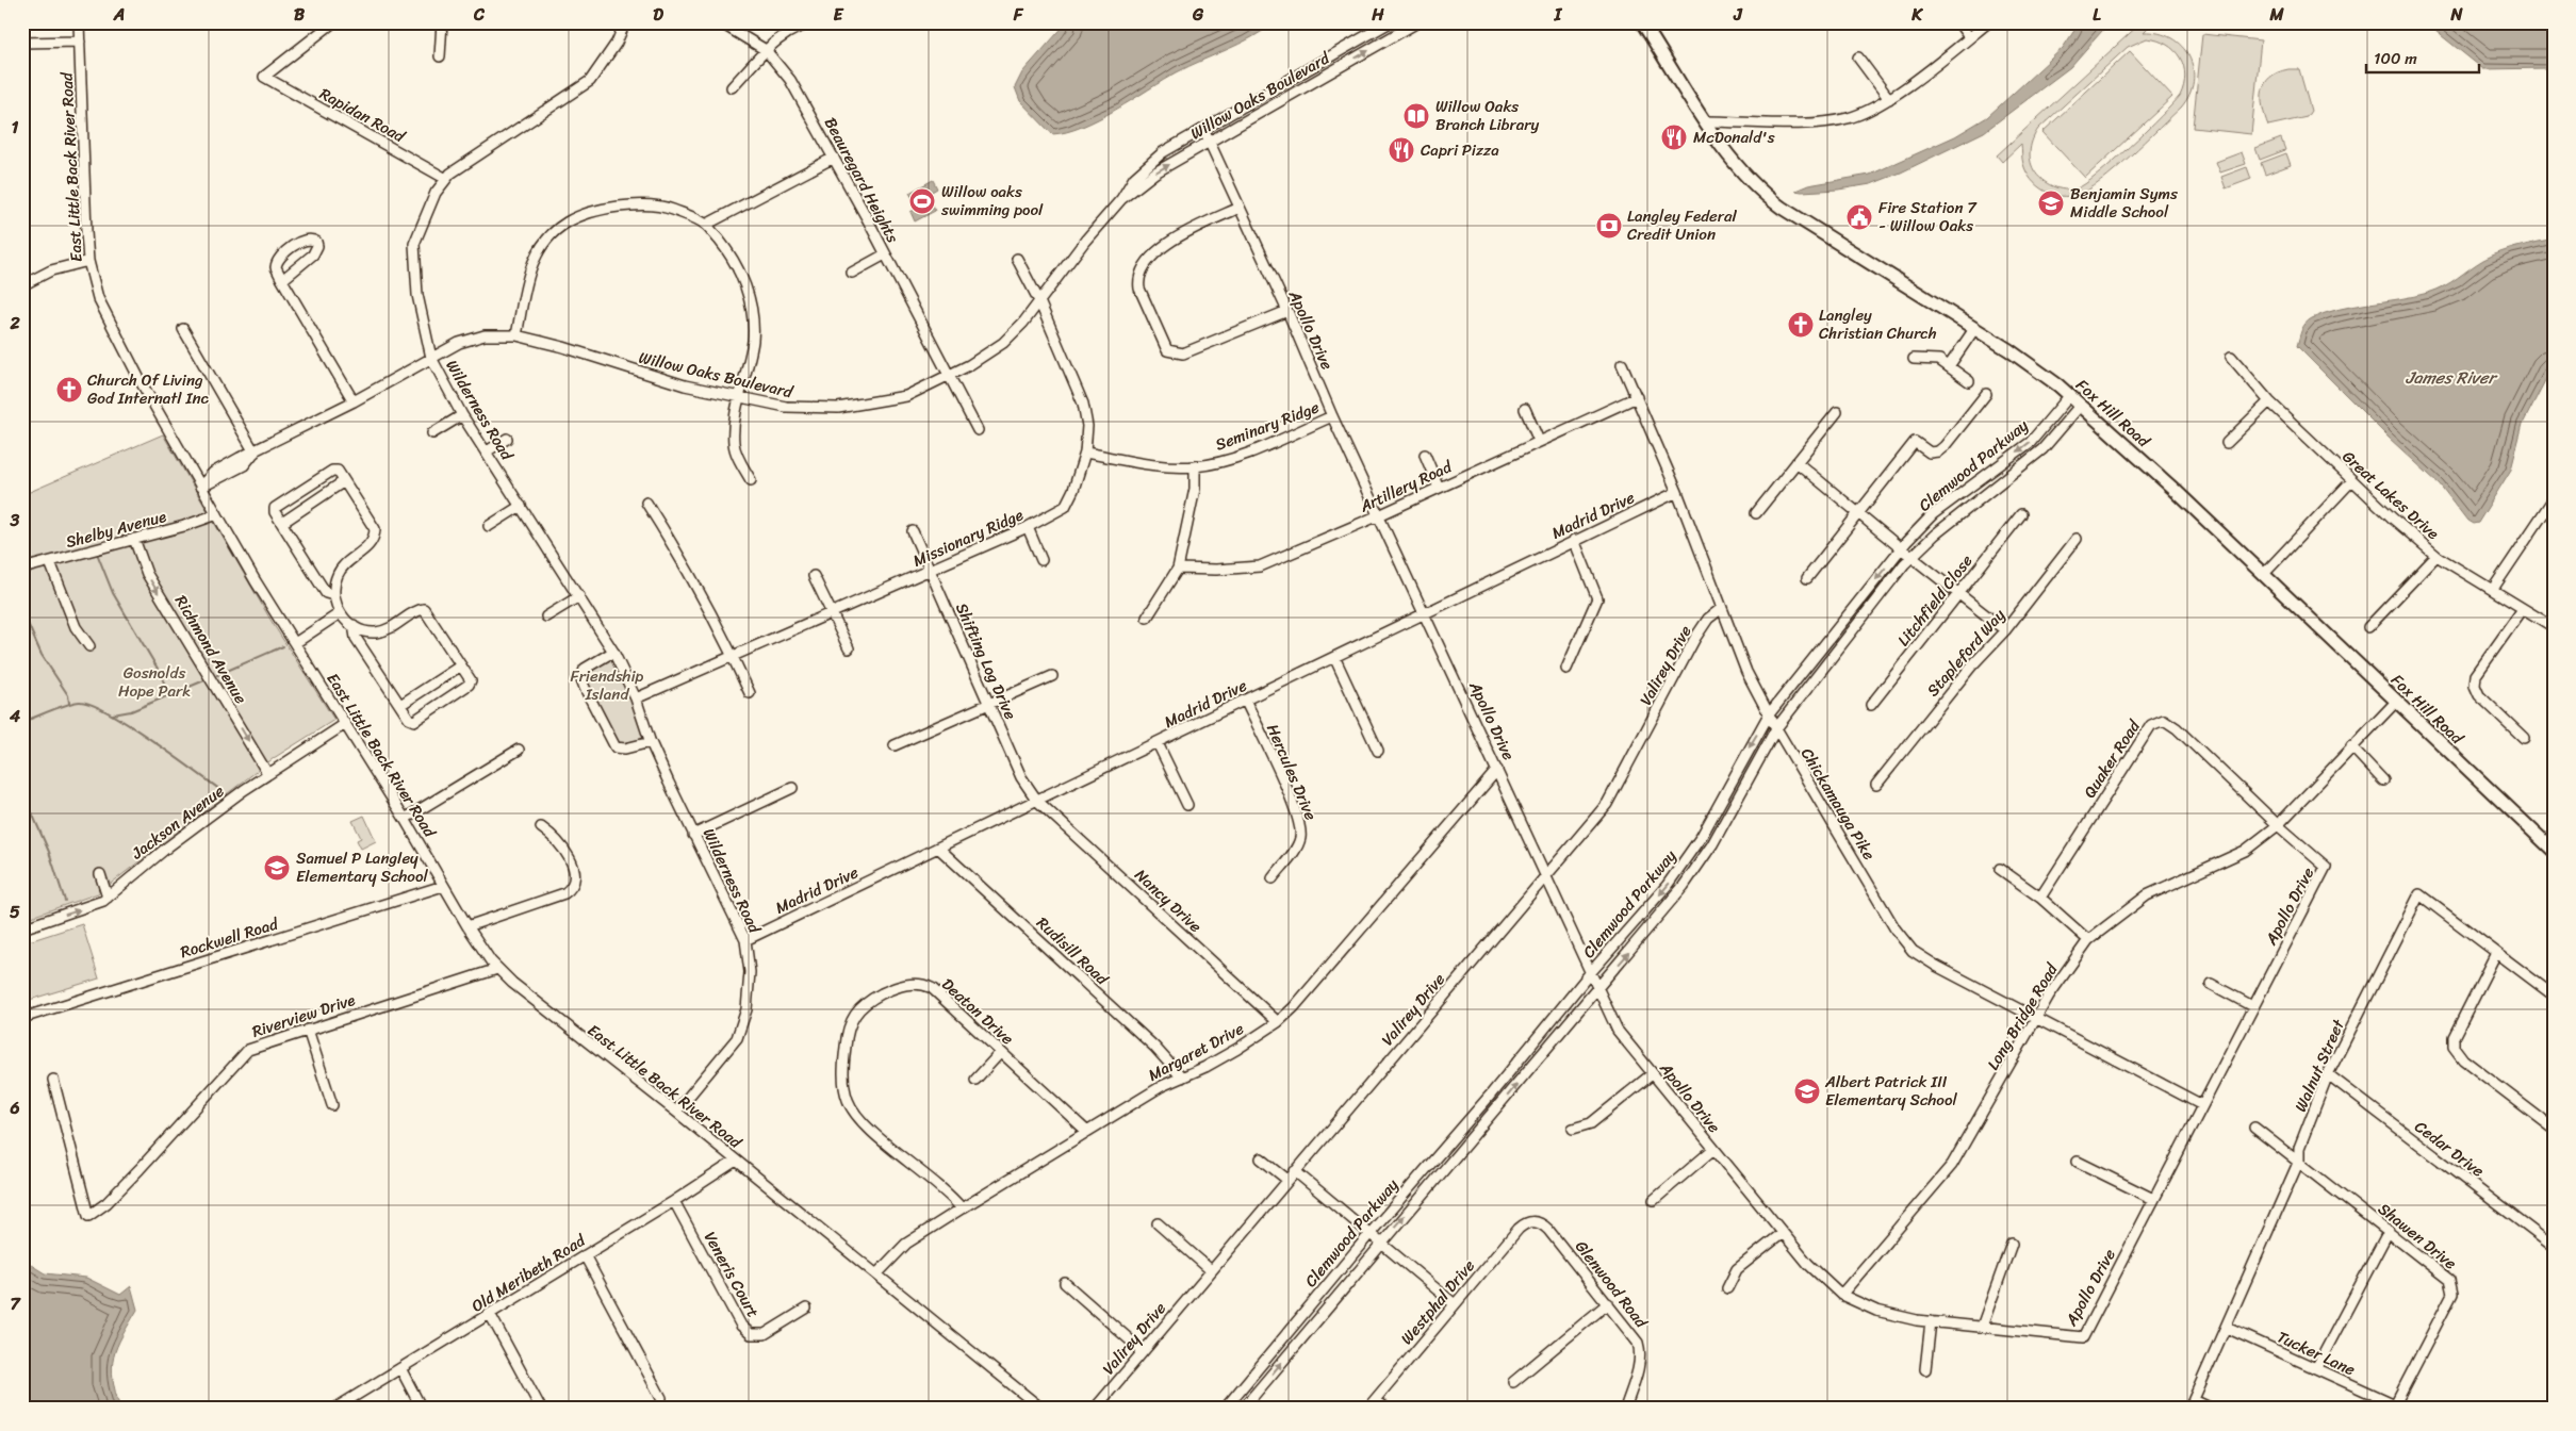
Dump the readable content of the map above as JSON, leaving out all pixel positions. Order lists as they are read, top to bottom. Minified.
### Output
{"streets":{"main road":["Fox Hill Road"],"street":["Willow Oaks Boulevard","Rapidan Road","East Little Back River Road","Beauregard Heights","Apollo Drive","Wilderness Road","Seminary Ridge","Clemwood Parkway","Artillery Road","Great Lakes Drive","Madrid Drive","Shelby Avenue","Missionary Ridge","Litchfield Close","Richmond Avenue","Stapleford Way","Shifting Log Drive","Valirey Drive","Quaker Road","Hercules Drive","Chickamauga Pike","Jackson Avenue","Nancy Drive","Rockwell Road","Rudisill Road","Deaton Drive","Riverview Drive","Long Bridge Road","Margaret Drive","Walnut Street","Cedar Drive","Shawen Drive","Old Meribeth Road","Veneris Court","Glenwood Road","Westphal Drive","Tucker Lane"]},"crossings":[["Willow Oaks Boulevard","East Little Back River Road"],["Willow Oaks Boulevard","Beauregard Heights"],["Willow Oaks Boulevard","Apollo Drive"],["Willow Oaks Boulevard","Wilderness Road"],["Willow Oaks Boulevard","Missionary Ridge"],["Rapidan Road","Wilderness Road"],["East Little Back River Road","Wilderness Road"],["East Little Back River Road","Shelby Avenue"],["East Little Back River Road","Jackson Avenue"],["East Little Back River Road","Rockwell Road"],["East Little Back River Road","Riverview Drive"],["East Little Back River Road","Margaret Drive"],["East Little Back River Road","Old Meribeth Road"],["Apollo Drive","Seminary Ridge"],["Apollo Drive","Clemwood Parkway"],["Apollo Drive","Artillery Road"],["Apollo Drive","Madrid Drive"],["Apollo Drive","Valirey Drive"],["Apollo Drive","Quaker Road"],["Apollo Drive","Chickamauga Pike"],["Apollo Drive","Long Bridge Road"],["Apollo Drive","Margaret Drive"],["Wilderness Road","Madrid Drive"],["Wilderness Road","Missionary Ridge"],["Fox Hill Road","Clemwood Parkway"],["Fox Hill Road","Long Bridge Road"],["Seminary Ridge","Missionary Ridge"],["Clemwood Parkway","Chickamauga Pike"],["Artillery Road","Chickamauga Pike"],["Madrid Drive","Shifting Log Drive"],["Madrid Drive","Hercules Drive"],["Madrid Drive","Chickamauga Pike"],["Madrid Drive","Nancy Drive"],["Madrid Drive","Rudisill Road"],["Shelby Avenue","Richmond Avenue"],["Missionary Ridge","Shifting Log Drive"],["Richmond Avenue","Jackson Avenue"],["Shifting Log Drive","Nancy Drive"],["Valirey Drive","Chickamauga Pike"],["Quaker Road","Long Bridge Road"],["Chickamauga Pike","Long Bridge Road"],["Nancy Drive","Margaret Drive"],["Rudisill Road","Margaret Drive"],["Deaton Drive","Margaret Drive"],["Walnut Street","Cedar Drive"],["Walnut Street","Shawen Drive"],["Walnut Street","Tucker Lane"],["Shawen Drive","Tucker Lane"],["Old Meribeth Road","Veneris Court"],["Glenwood Road","Westphal Drive"]],"one_way":["Richmond Avenue"],"water":["James River"],"parks":["Gosnolds Hope Park","Friendship Island"],"places":{"library":["Willow Oaks Branch Library"],"restaurant":["McDonald's","Capri Pizza"],"sports":["Willow oaks swimming pool"],"school or university":["Benjamin Syms Middle School","Samuel P Langley Elementary School","Albert Patrick III Elementary School"],"public building":["Fire Station 7 - Willow Oaks"],"bank":["Langley Federal Credit Union"],"church":["Langley Christian Church","Church Of Living God Internatl Inc"]},"scale_bar":"100 m","grid":{"columns":["A","B","C","D","E","F","G","H","I","J","K","L","M","N"],"rows":["1","2","3","4","5","6","7"]}}
